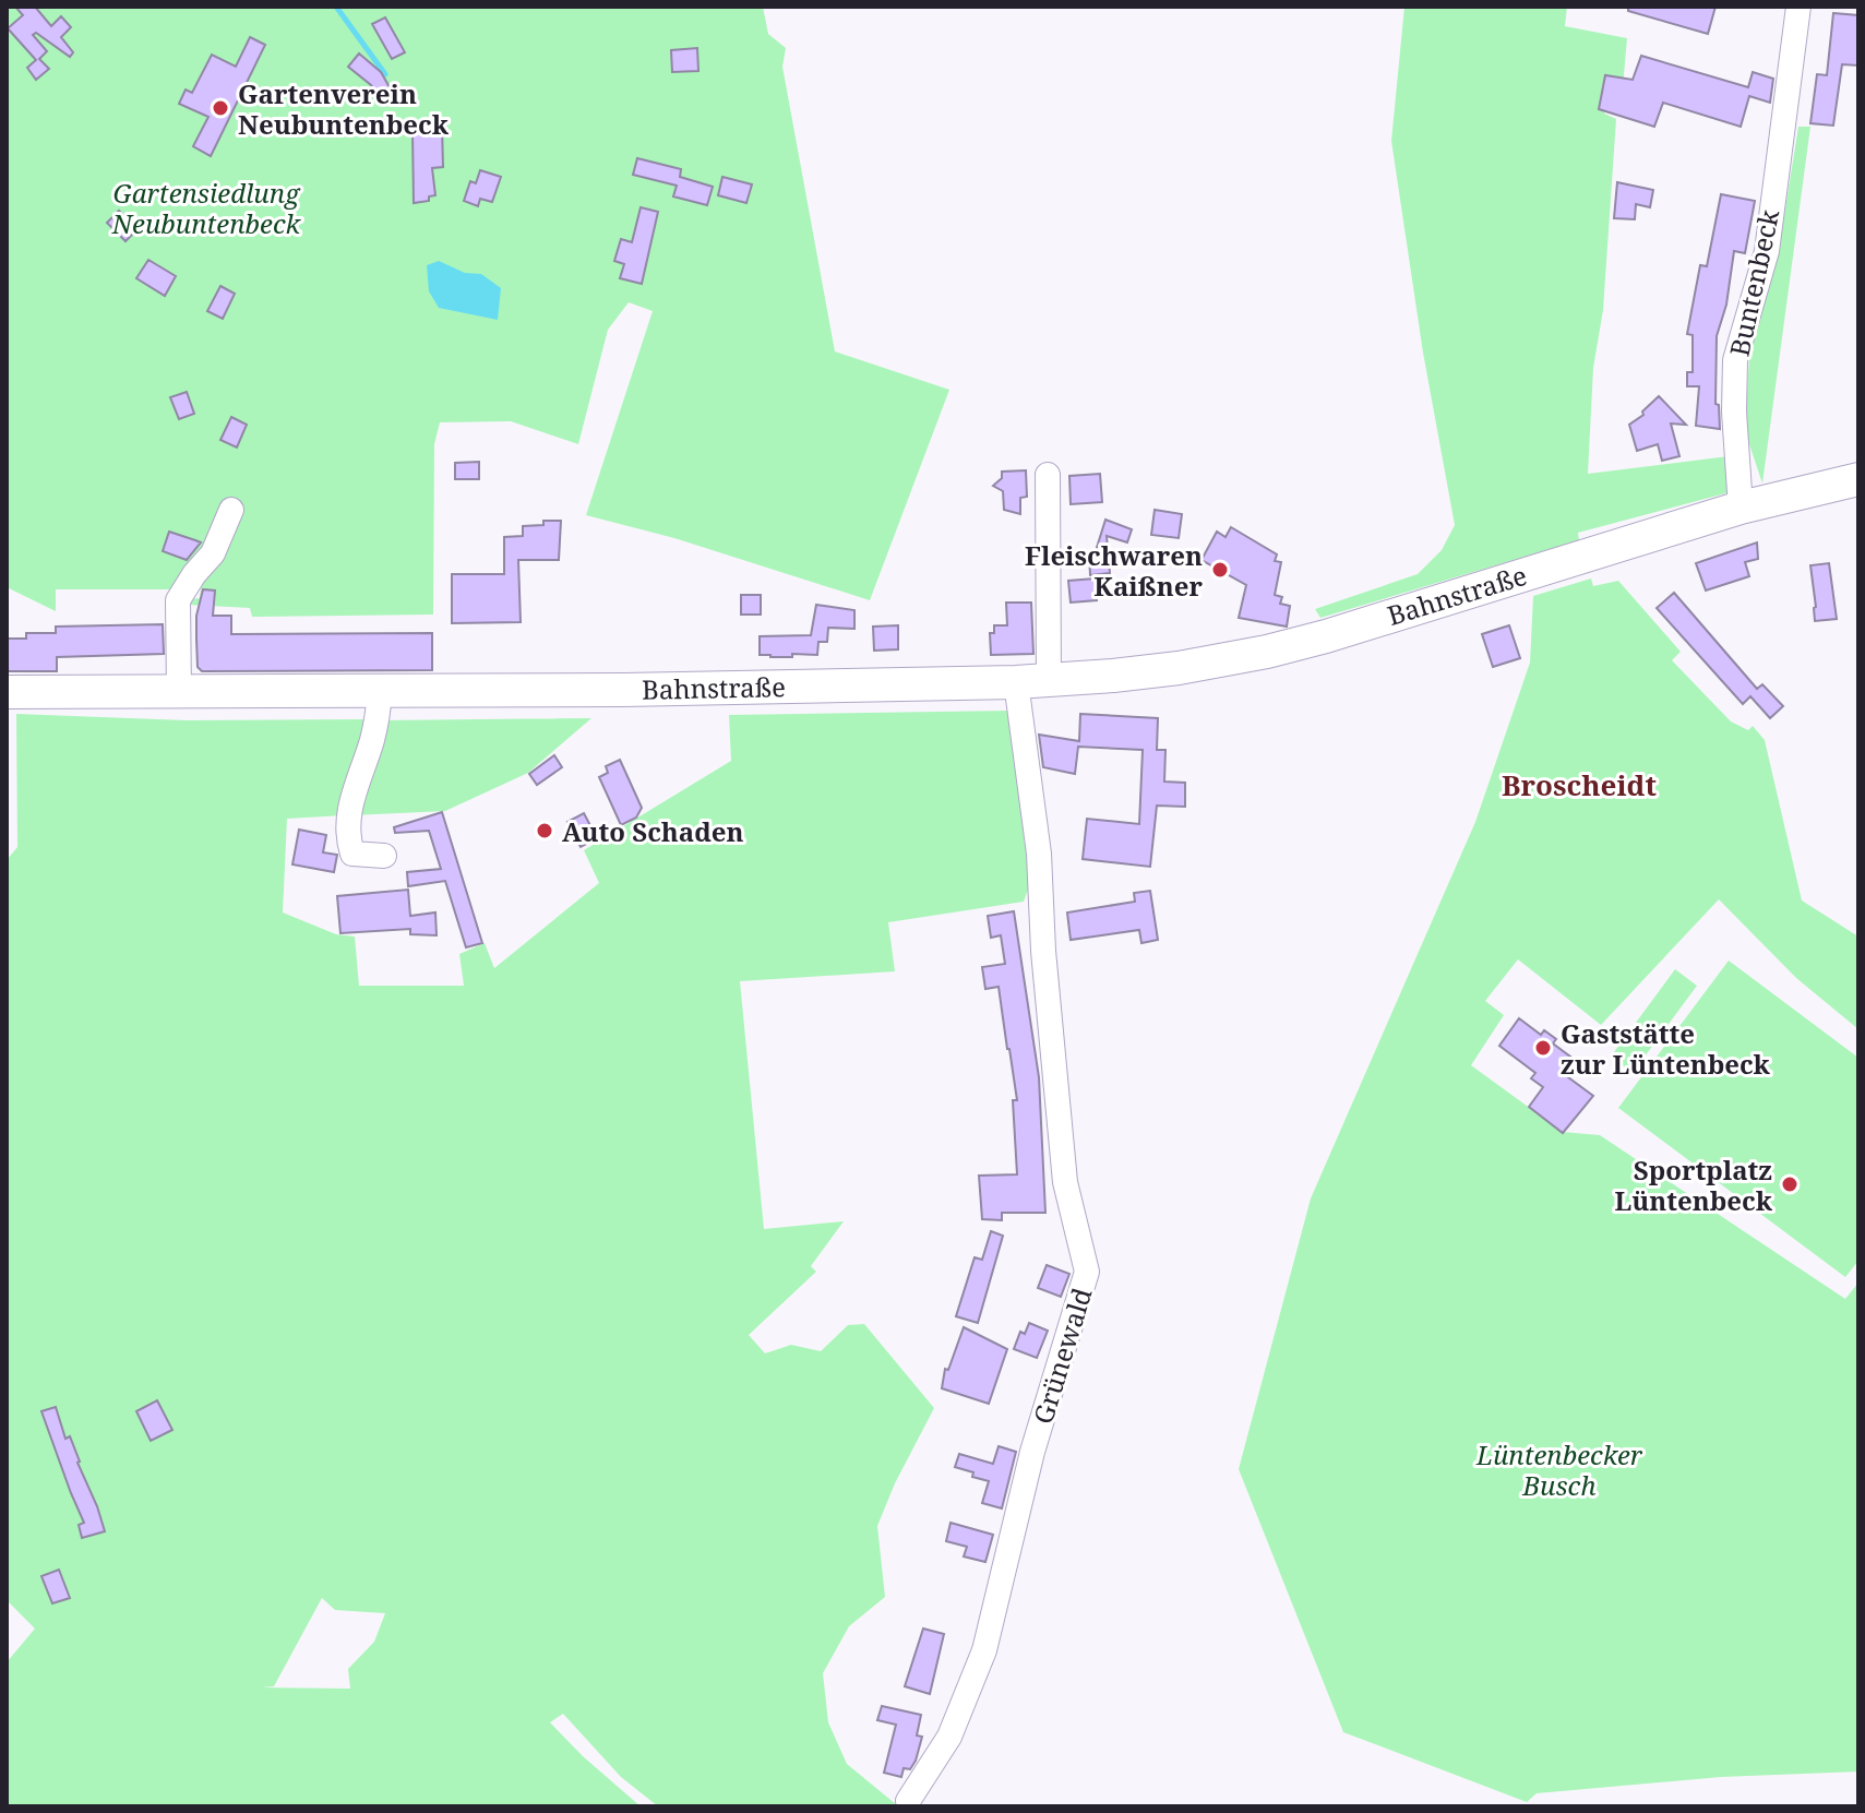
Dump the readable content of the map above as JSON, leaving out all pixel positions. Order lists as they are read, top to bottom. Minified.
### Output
{"streets":{"main road":["Bahnstraße"],"street":["Buntenbeck","Grünewald"]},"crossings":[["Buntenbeck","Bahnstraße"],["Bahnstraße","Grünewald"]],"districts":["Broscheidt"],"parks":["Gartensiedlung Neubuntenbeck","Lüntenbecker Busch"],"places":["Gartenverein Neubuntenbeck","Fleischwaren Kaißner","Auto Schaden","Gaststätte zur Lüntenbeck","Sportplatz Lüntenbeck"]}
